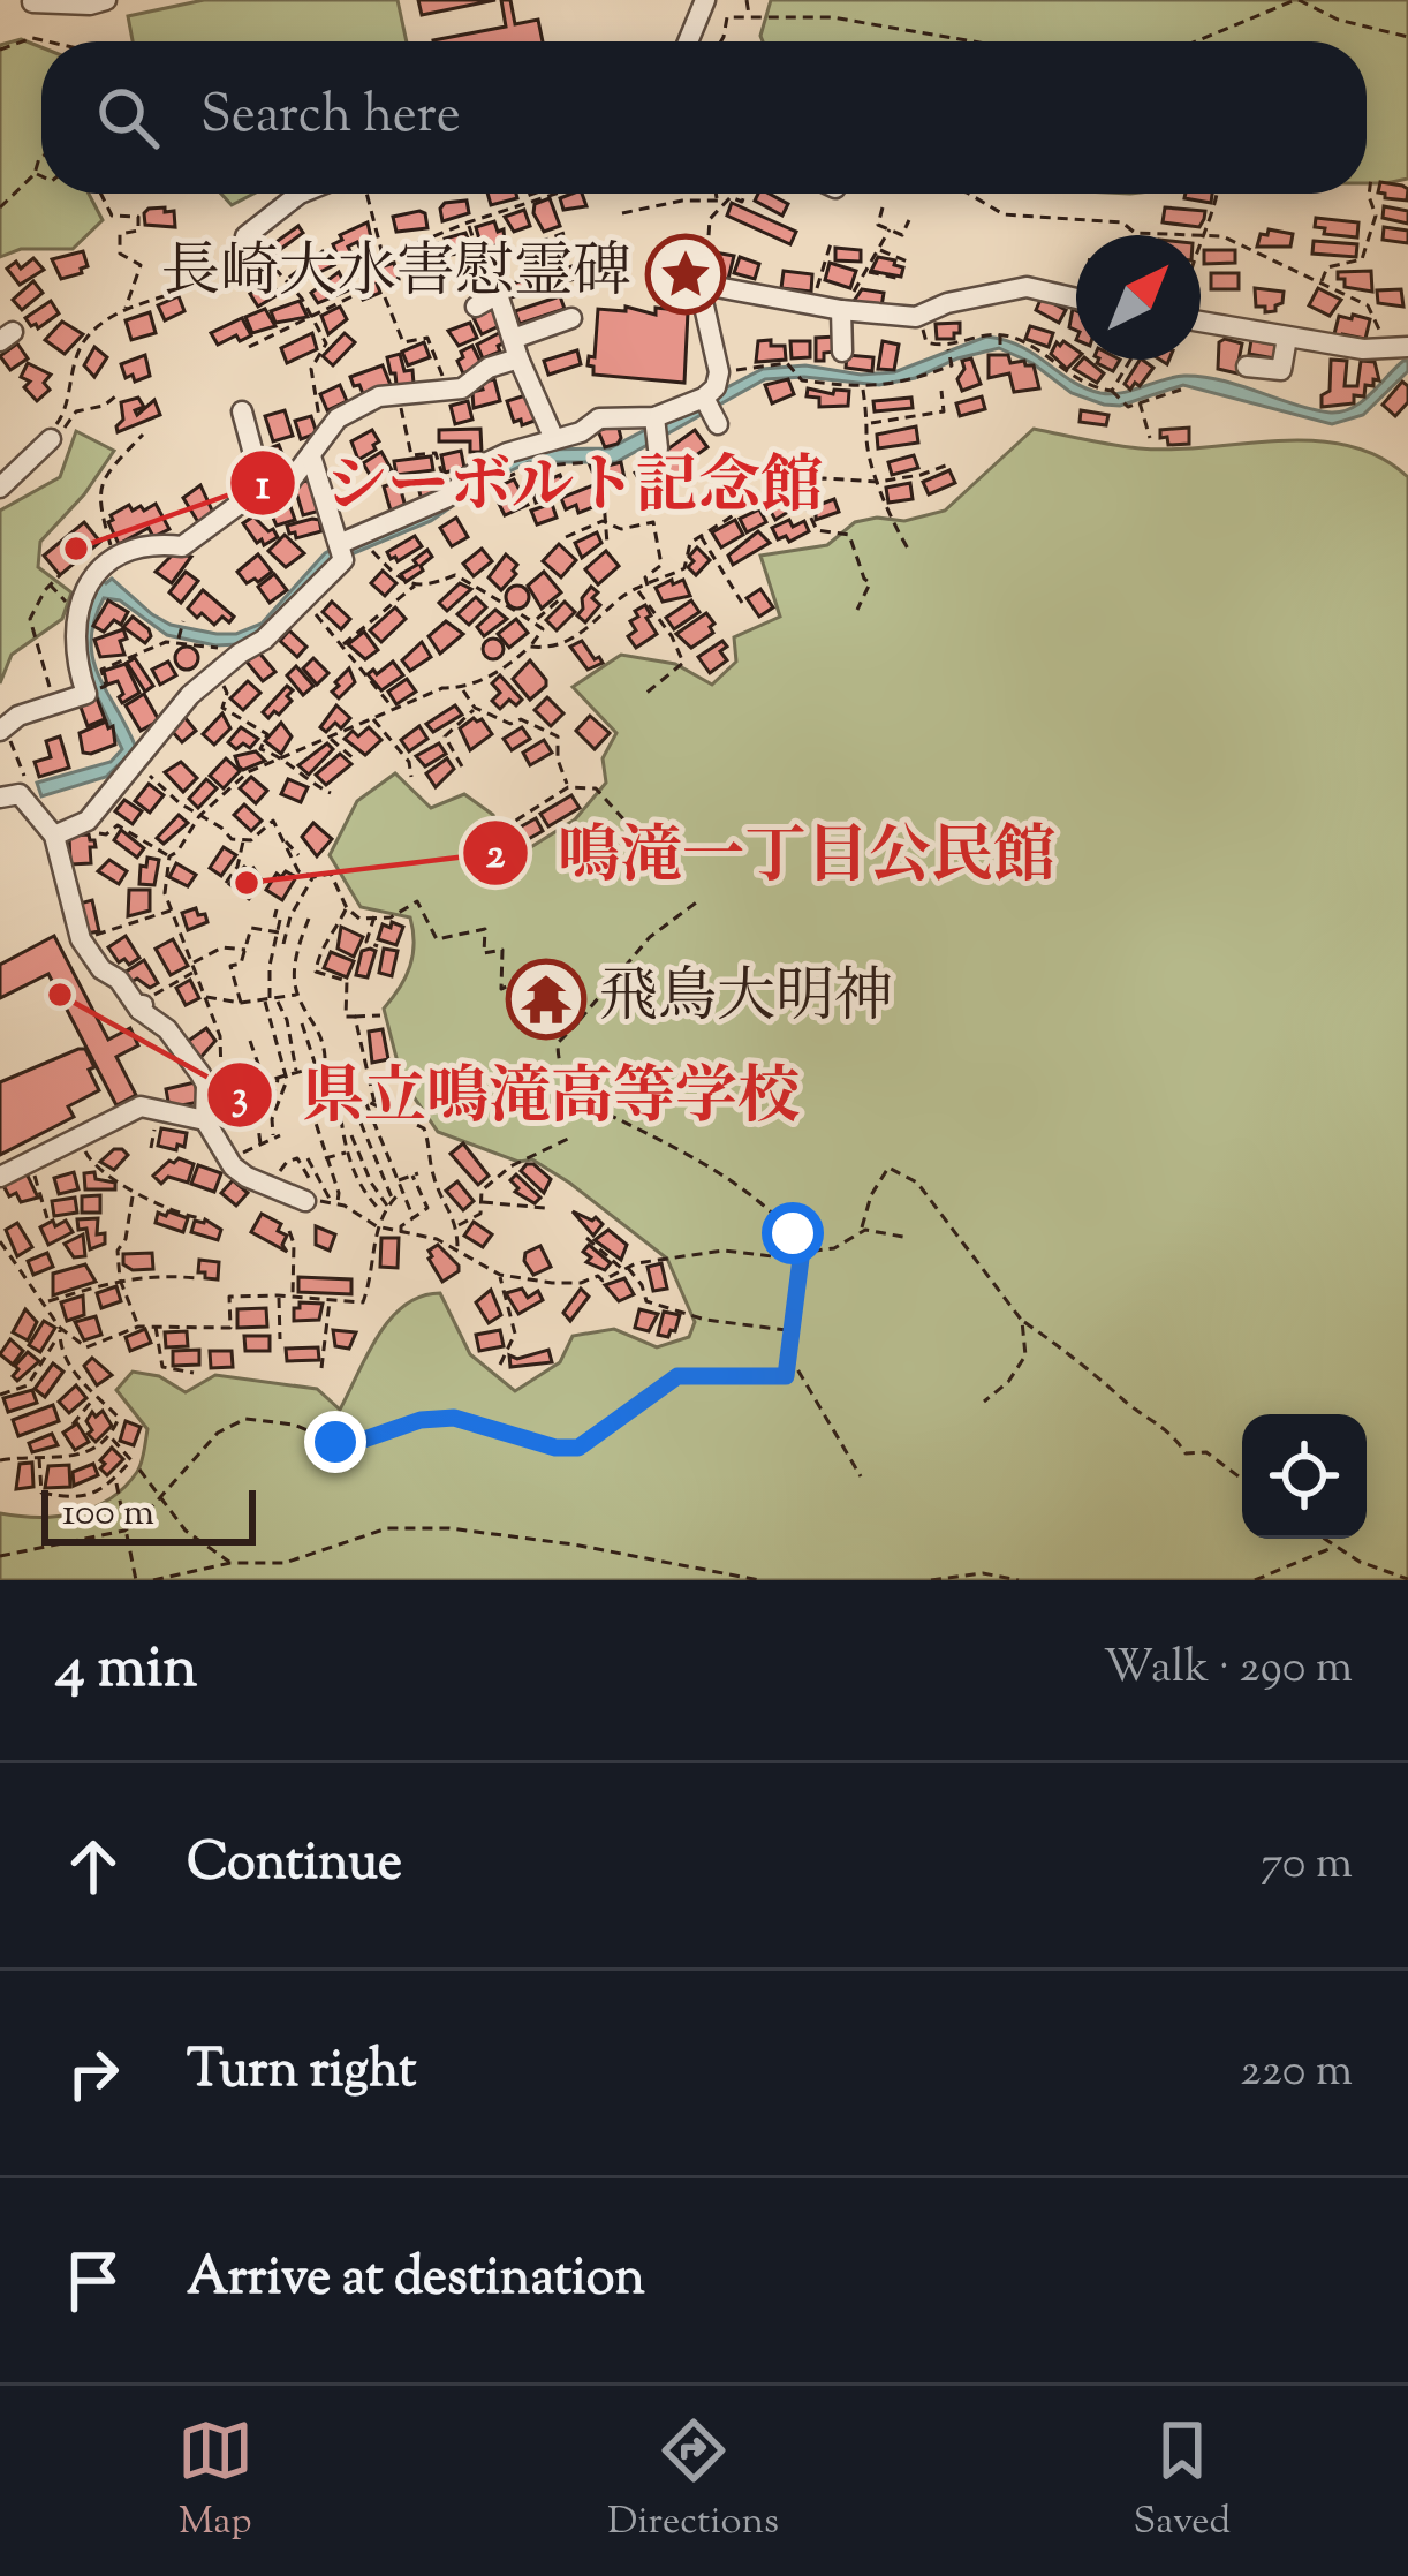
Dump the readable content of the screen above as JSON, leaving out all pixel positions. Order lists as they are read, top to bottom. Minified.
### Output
{"places":{"place":["長崎大水害慰霊碑"],"other":["シーボルト記念館","鳴滝一丁目公民館","県立鳴滝高等学校"],"temple":["飛鳥大明神"]},"scale_bar":"100 m","north":"top right","page":{"search":"Search here","scale":"100 m","heading":["4 min","Walk · 290 m"],"list":[["Continue","70 m"],["Turn right","220 m"],"Arrive at destination"],"nav":["Map","Directions","Saved"]}}
